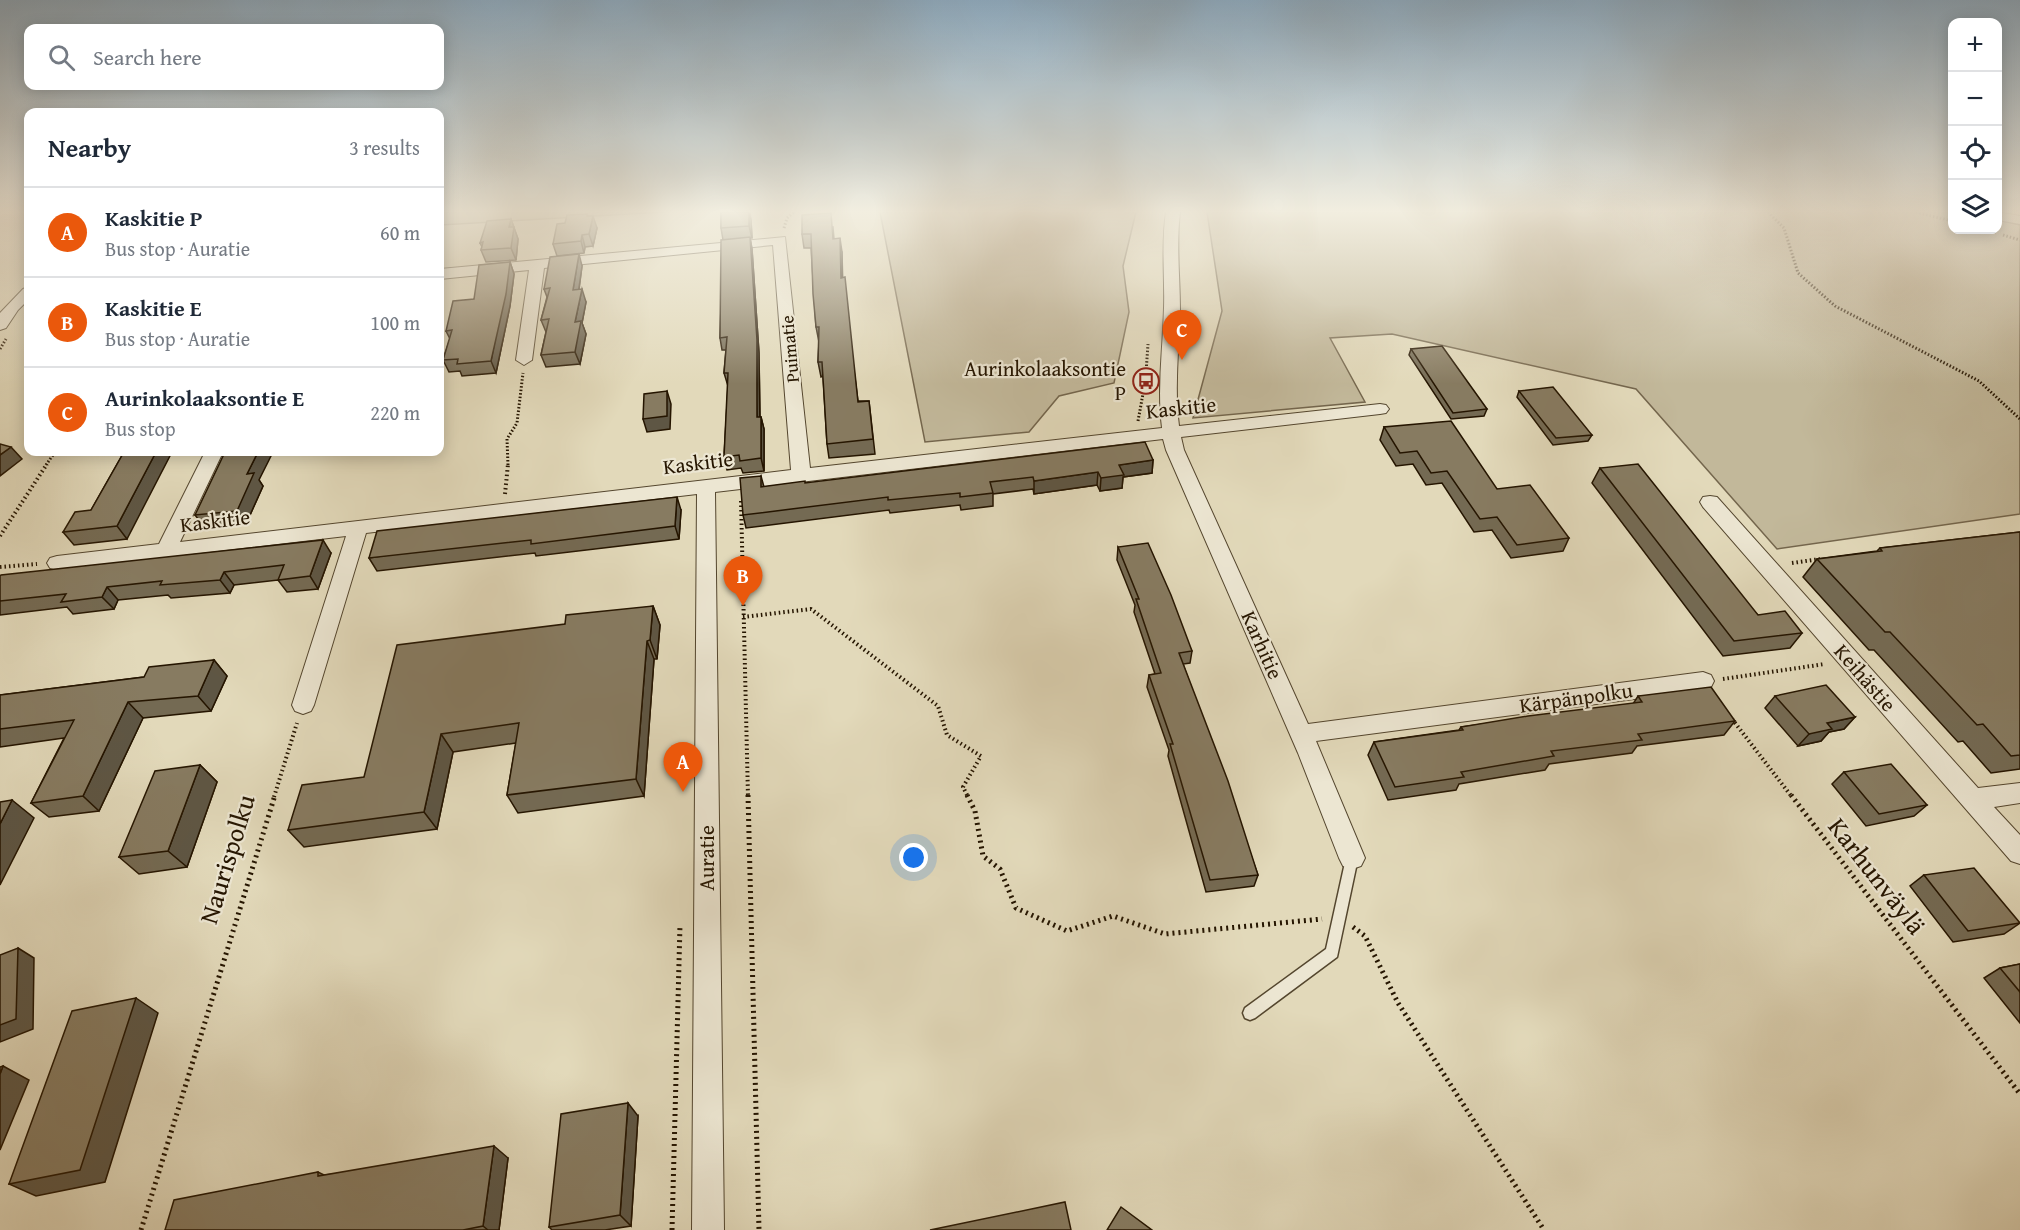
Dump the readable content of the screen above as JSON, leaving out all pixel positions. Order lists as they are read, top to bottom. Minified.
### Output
{"streets":{"street":["Puimatie","Kaskitie","Karhitie","Keihästie","Kärpänpolku","Auratie"],"path":["Naurispolku","Karhunväylä"]},"crossings":[["Puimatie","Kaskitie"],["Kaskitie","Karhitie"],["Kaskitie","Auratie"],["Karhitie","Kärpänpolku"],["Kärpänpolku","Karhunväylä"]],"places":{"bus stop":["Aurinkolaaksontie P"]},"page":{"map_buttons":["+","−"],"search":"Search here","heading":["Nearby","3 results"],"list":[{"mark":"A","name":"Kaskitie P","note":"Bus stop · Auratie","value":"60 m"},{"mark":"B","name":"Kaskitie E","note":"Bus stop · Auratie","value":"100 m"},{"mark":"C","name":"Aurinkolaaksontie E","note":"Bus stop","value":"220 m"}],"pins":["C","B","A"]}}
